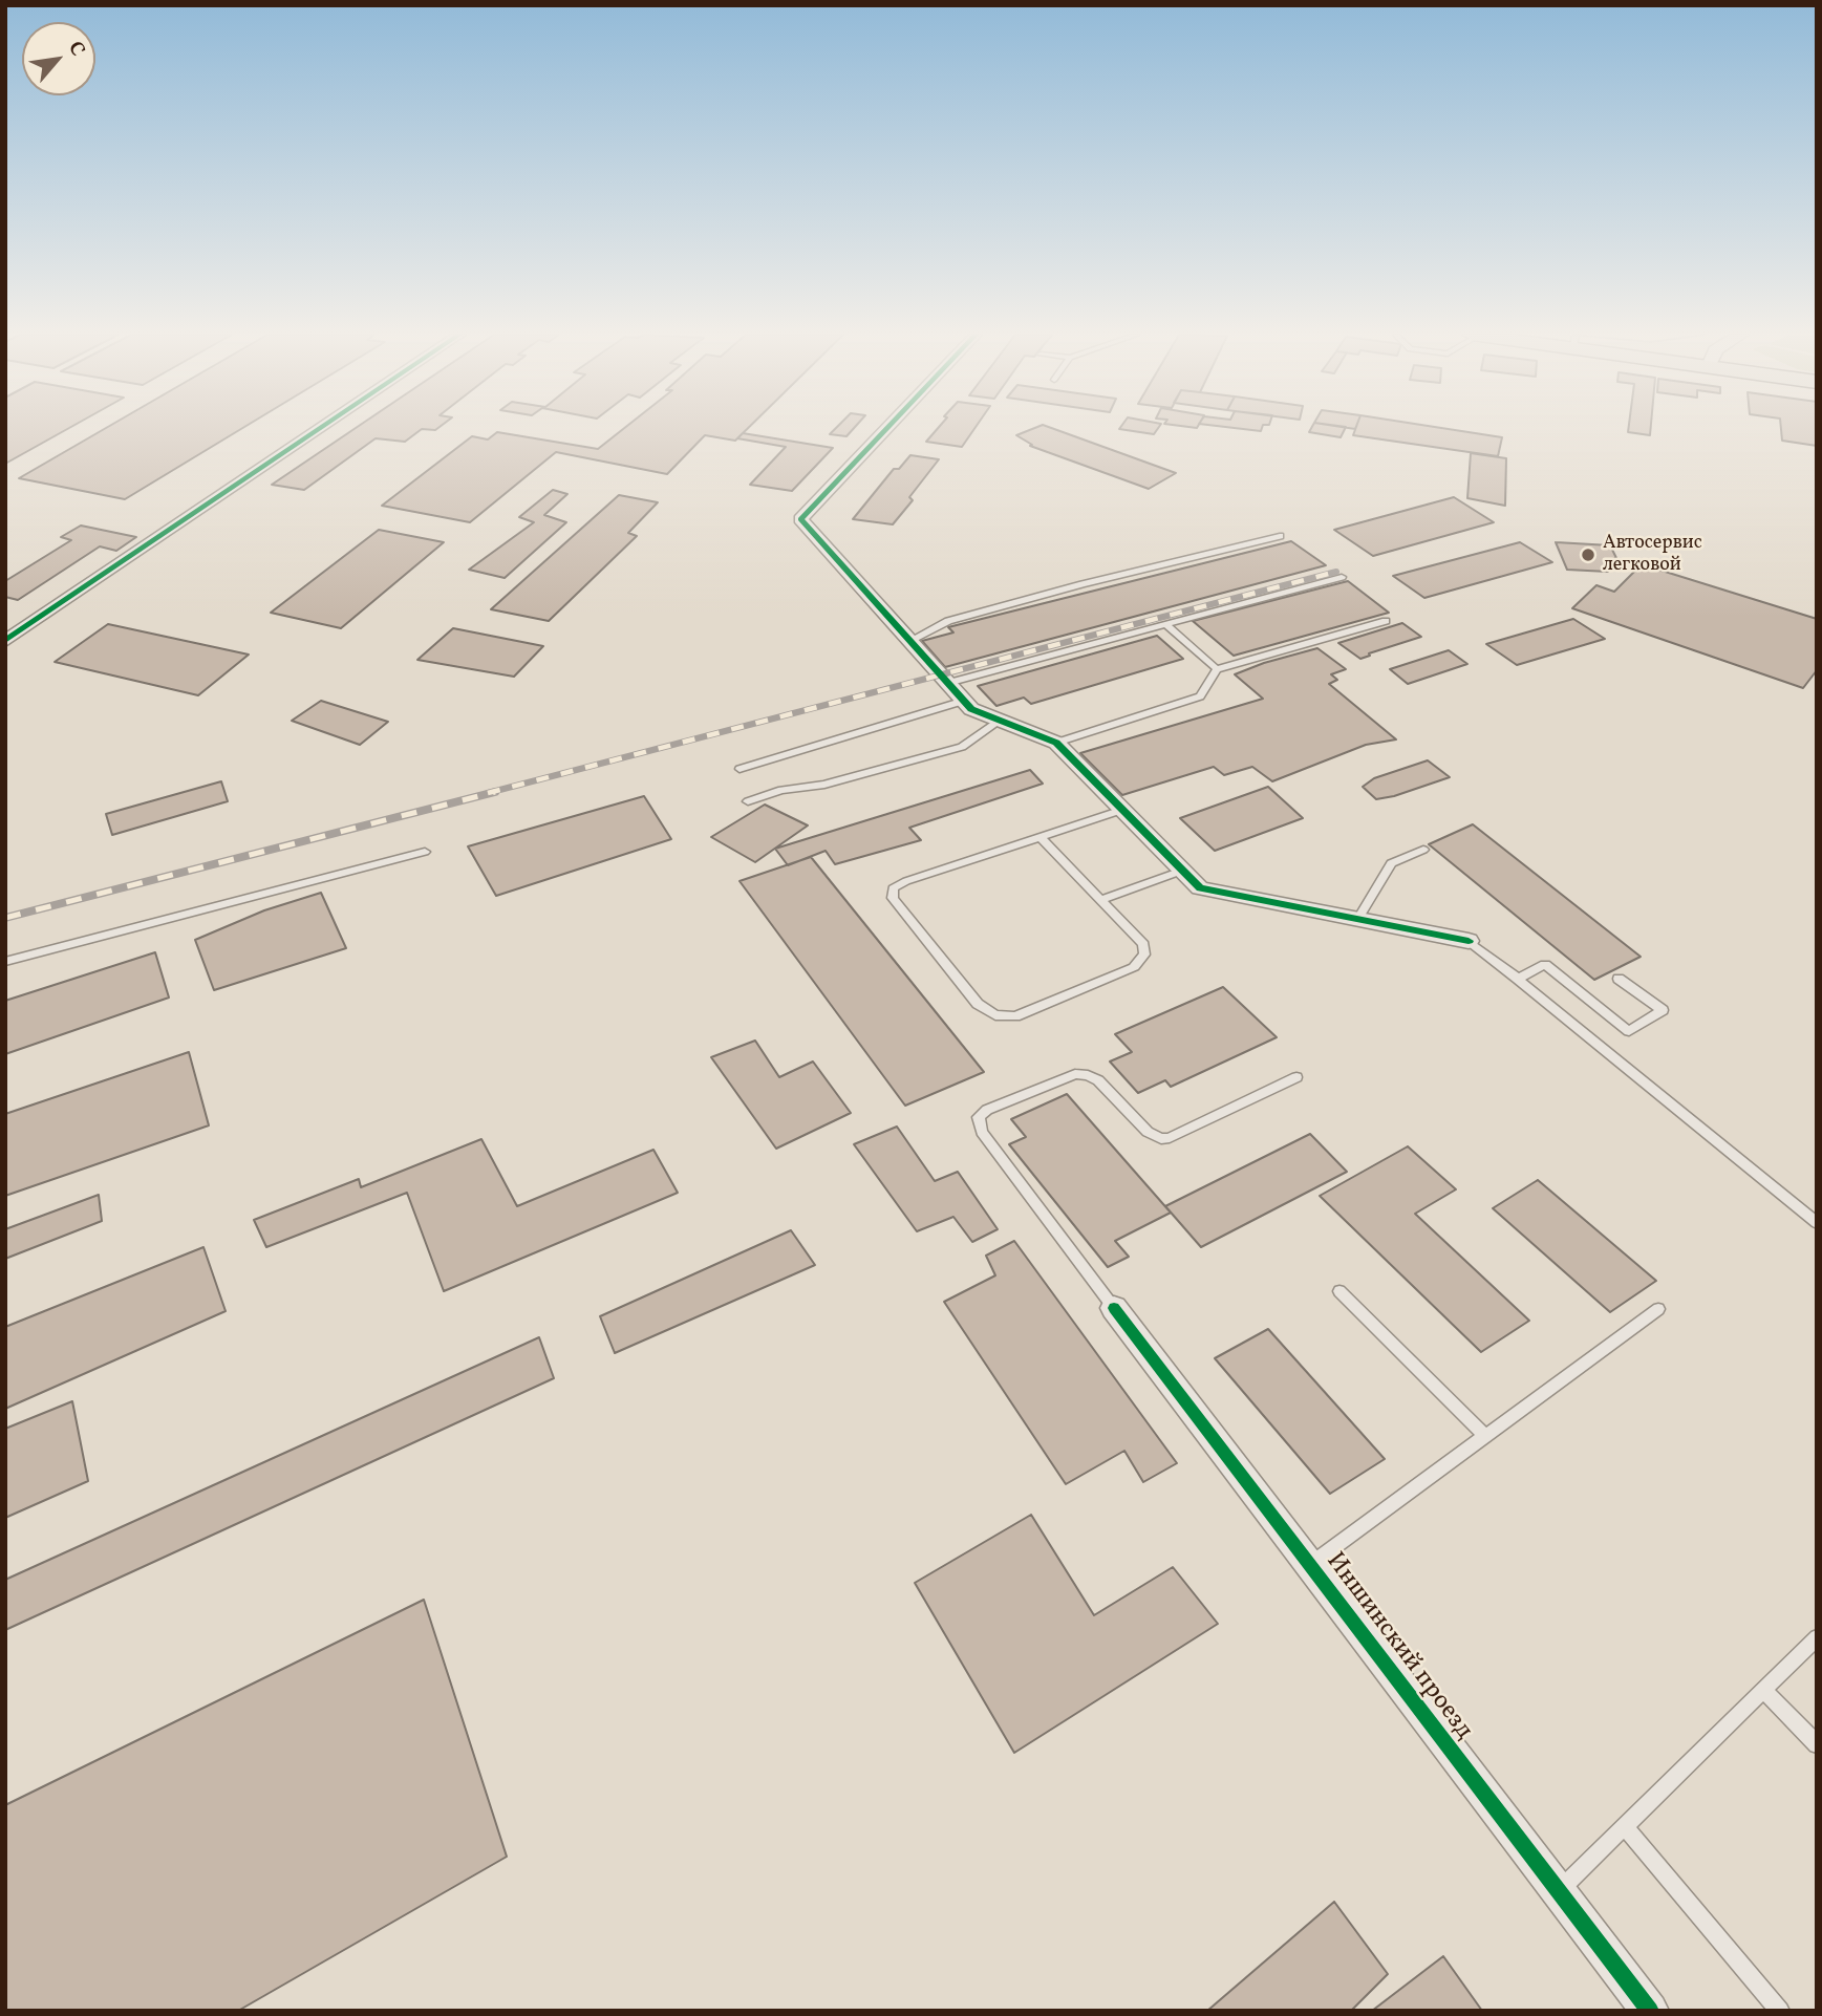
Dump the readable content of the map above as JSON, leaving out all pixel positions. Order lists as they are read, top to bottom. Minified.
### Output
{"streets":{"street":["Иншинский проезд"]},"places":["Автосервис легковой"],"north":"top right"}
